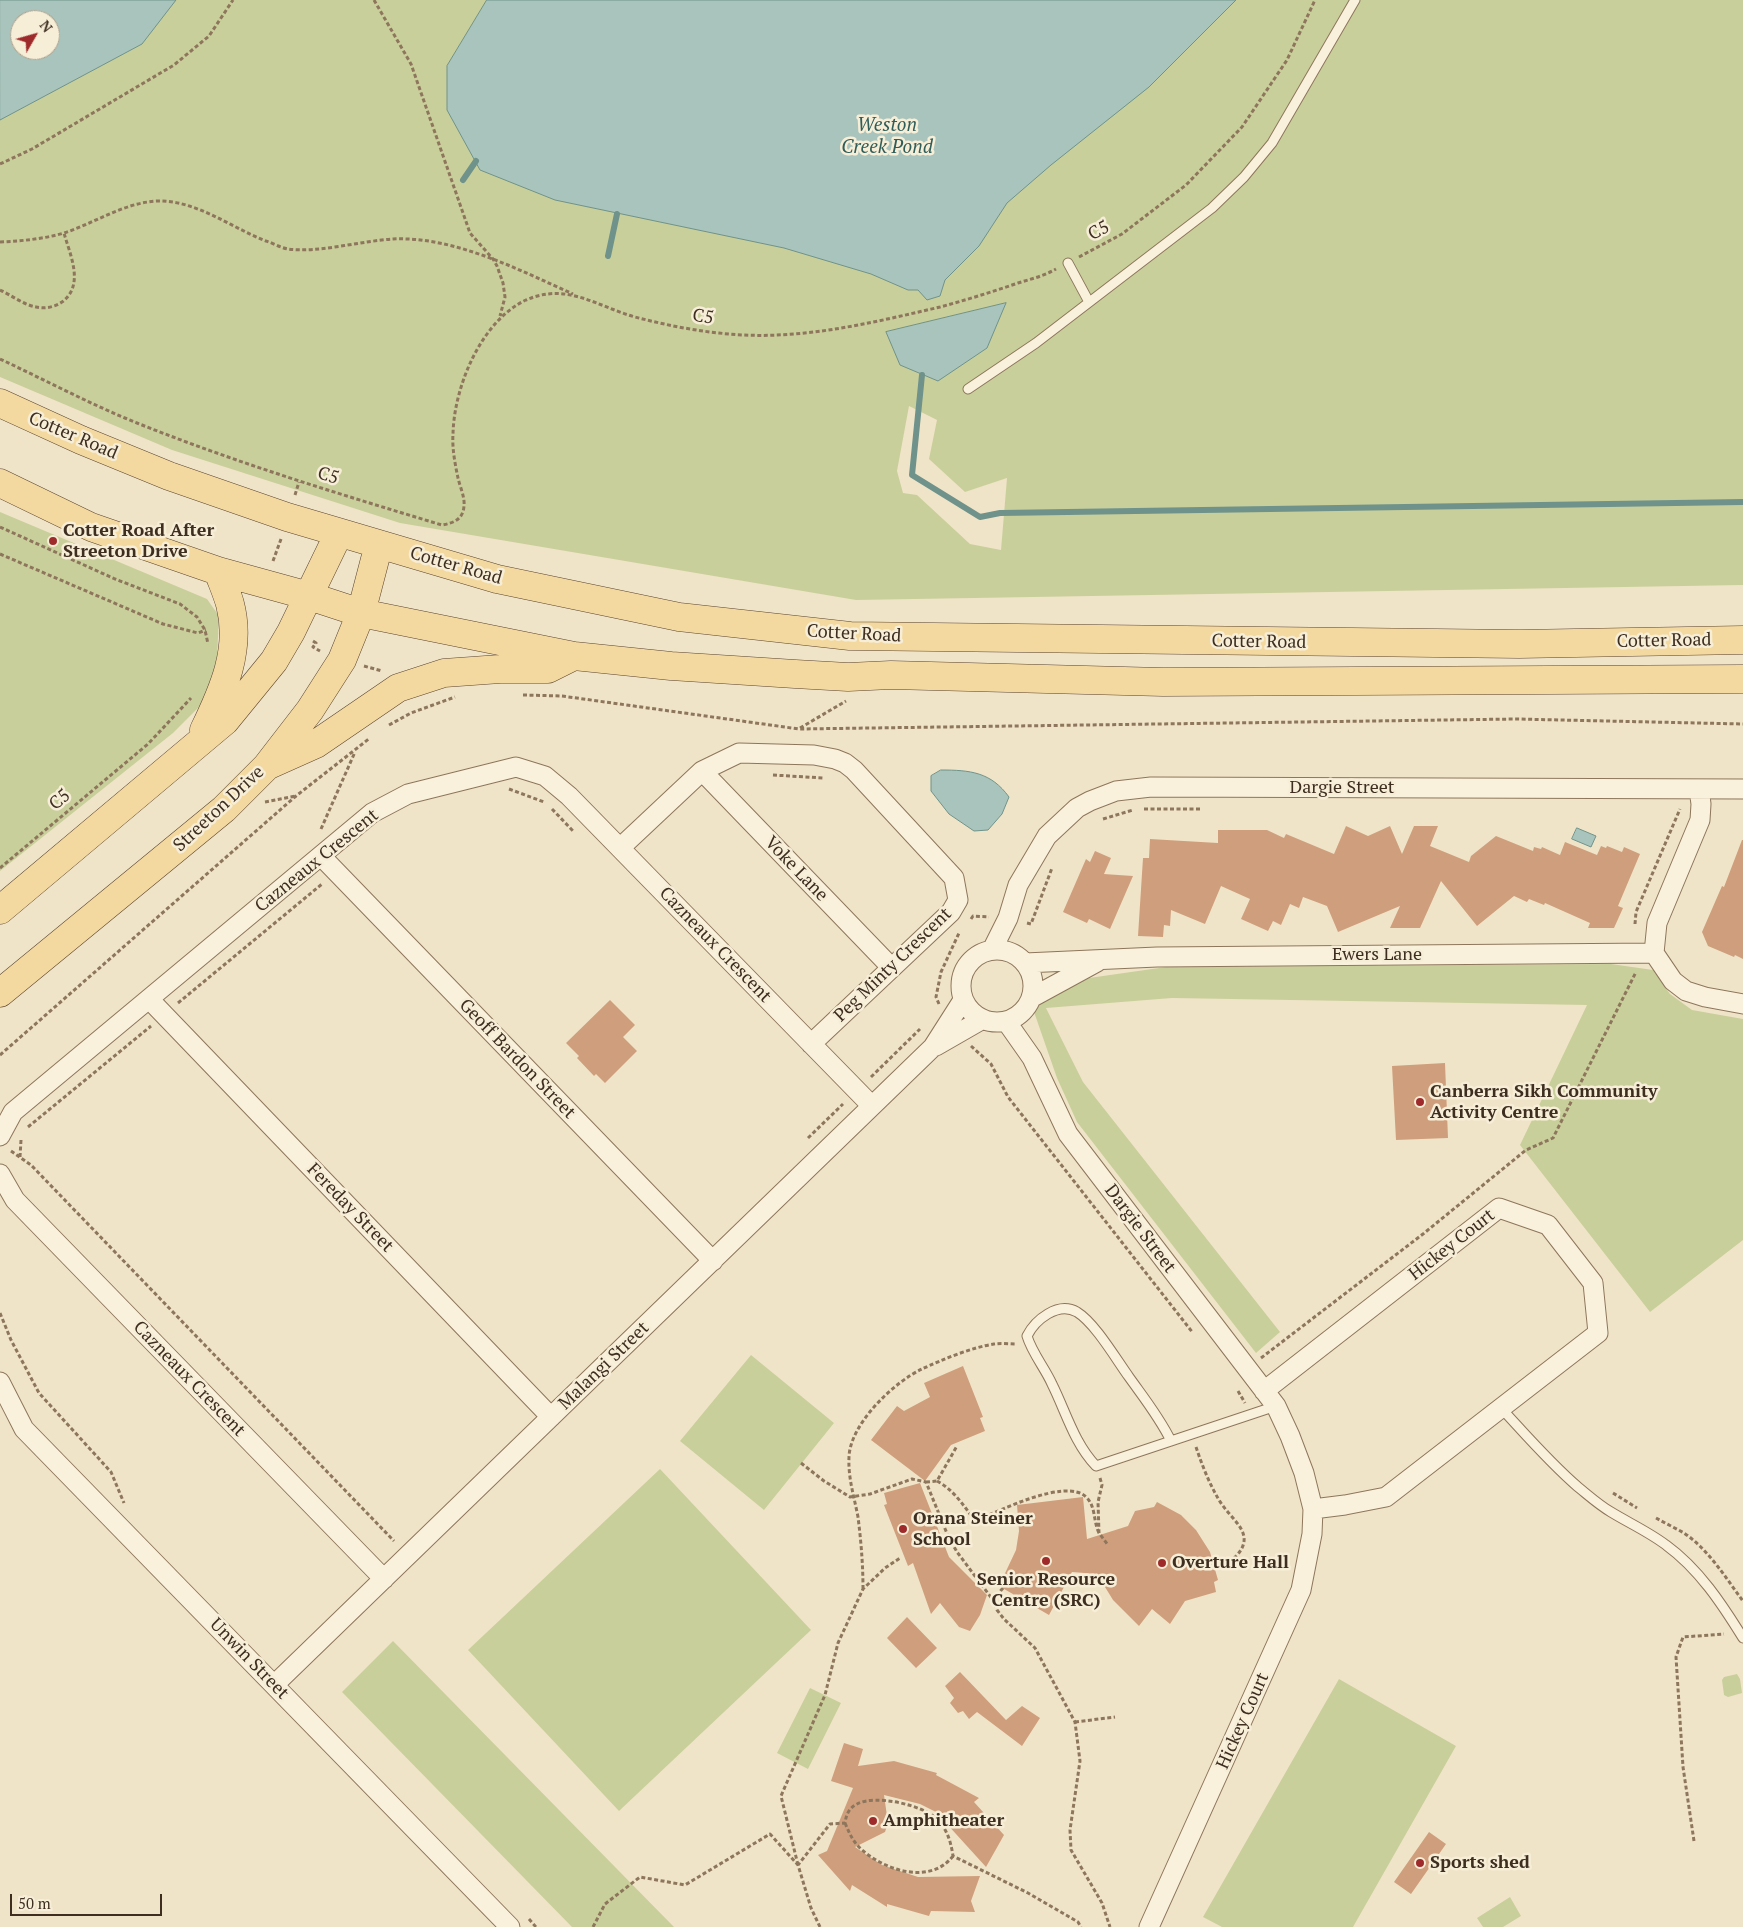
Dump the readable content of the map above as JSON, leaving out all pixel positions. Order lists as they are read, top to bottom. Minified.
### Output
{"streets":{"main road":["Cotter Road","Streeton Drive"],"street":["Dargie Street","Cazneaux Crescent","Voke Lane","Ewers Lane","Peg Minty Crescent","Geoff Bardon Street","Fereday Street","Hickey Court","Malangi Street","Unwin Street"],"path":["C5"]},"crossings":[["C5","Cotter Road"],["Cotter Road","Streeton Drive"],["Dargie Street","Ewers Lane"],["Dargie Street","Hickey Court"],["Dargie Street","Malangi Street"],["Cazneaux Crescent","Peg Minty Crescent"],["Cazneaux Crescent","Geoff Bardon Street"],["Cazneaux Crescent","Fereday Street"],["Cazneaux Crescent","Malangi Street"],["Voke Lane","Peg Minty Crescent"],["Ewers Lane","Malangi Street"],["Geoff Bardon Street","Malangi Street"],["Fereday Street","Malangi Street"],["Malangi Street","Unwin Street"]],"water":["Weston Creek Pond"],"places":["Cotter Road After Streeton Drive","Canberra Sikh Community Activity Centre","Orana Steiner School","Senior Resource Centre (SRC)","Overture Hall","Amphitheater","Sports shed"],"scale_bar":"50 m","north":"top right"}
